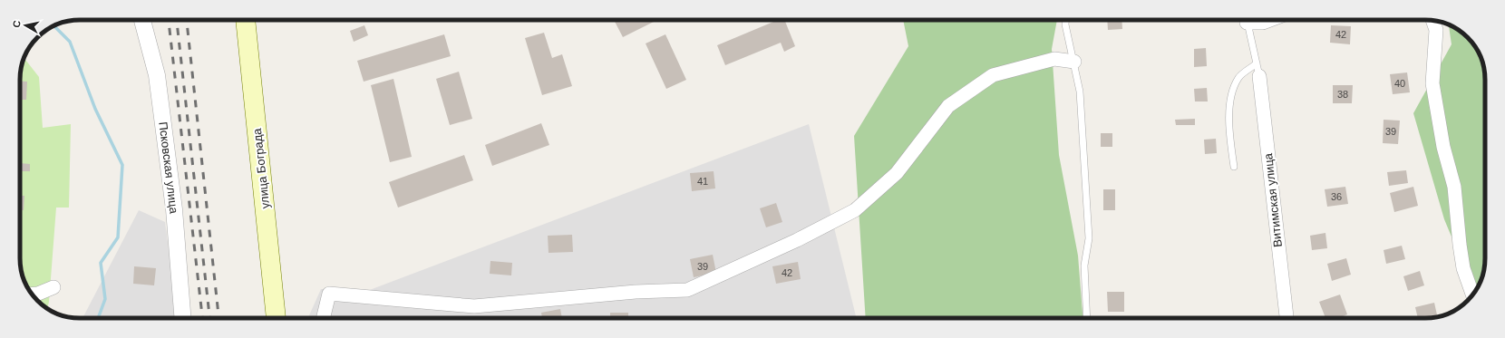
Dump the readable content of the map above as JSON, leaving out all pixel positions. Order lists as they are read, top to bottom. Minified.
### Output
{"streets":{"main road":["улица Бограда"],"street":["Псковская улица","Витимская улица"]},"house_numbers":["42","40","38","39","41","36","39","42"],"north":"left"}
